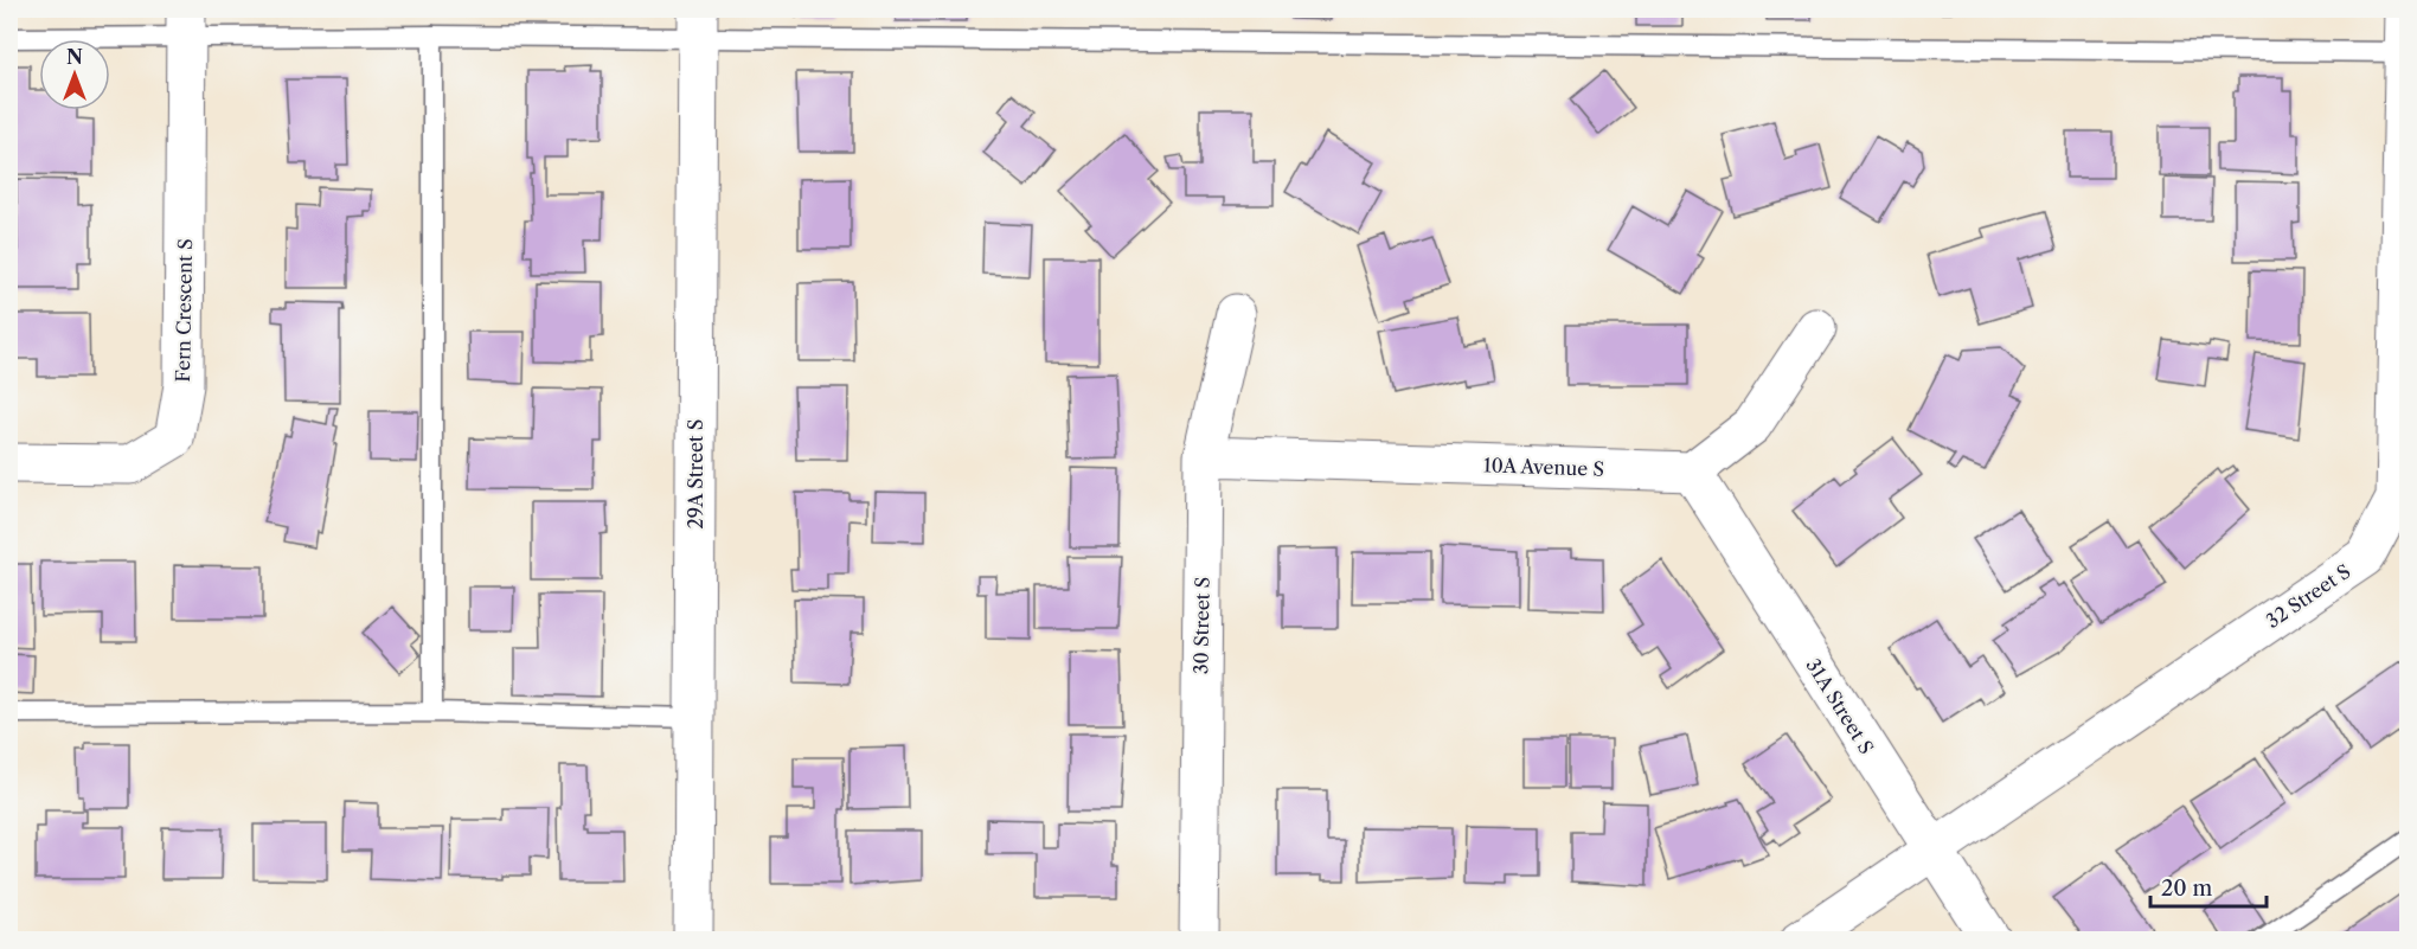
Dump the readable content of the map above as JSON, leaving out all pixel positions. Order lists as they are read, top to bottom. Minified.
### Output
{"streets":{"street":["Fern Crescent S","10A Avenue S","29A Street S","32 Street S","30 Street S","31A Street S"]},"crossings":[["10A Avenue S","30 Street S"],["10A Avenue S","31A Street S"],["32 Street S","31A Street S"]],"scale_bar":"20 m","north":"top"}
